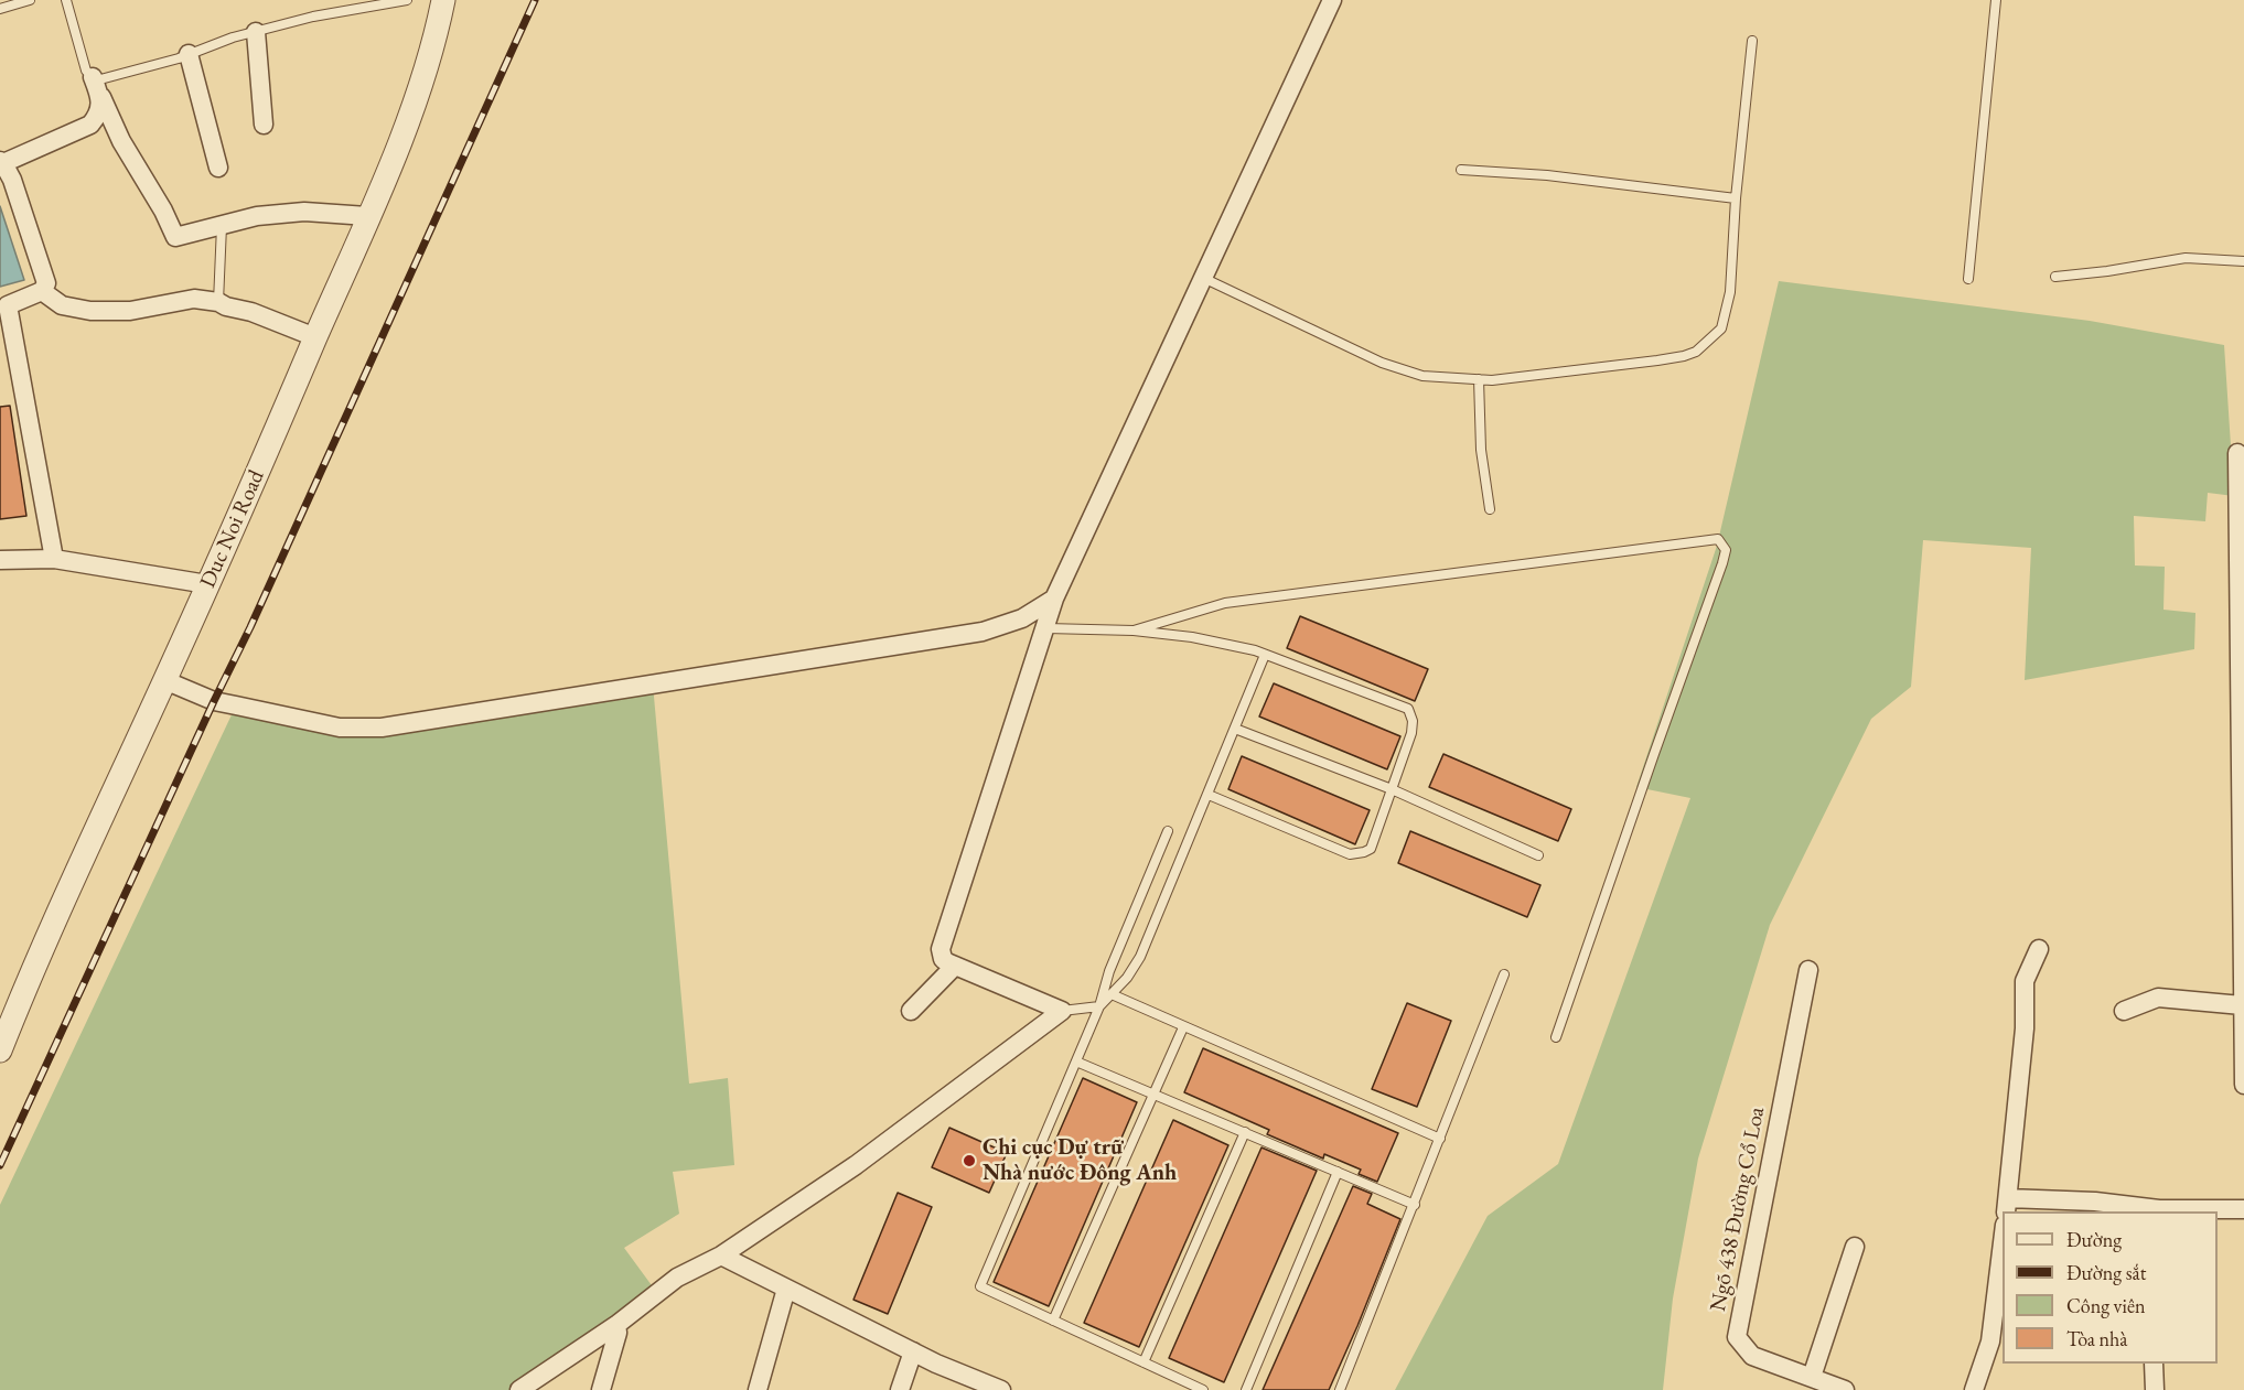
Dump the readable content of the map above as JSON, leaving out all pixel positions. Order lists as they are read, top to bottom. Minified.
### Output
{"streets":{"street":["Duc Noi Road","Ngõ 438 Đường Cổ Loa"]},"places":["Chi cục Dự trữ Nhà nước Đông Anh"],"legend":["Đường","Đường sắt","Công viên","Tòa nhà"]}
